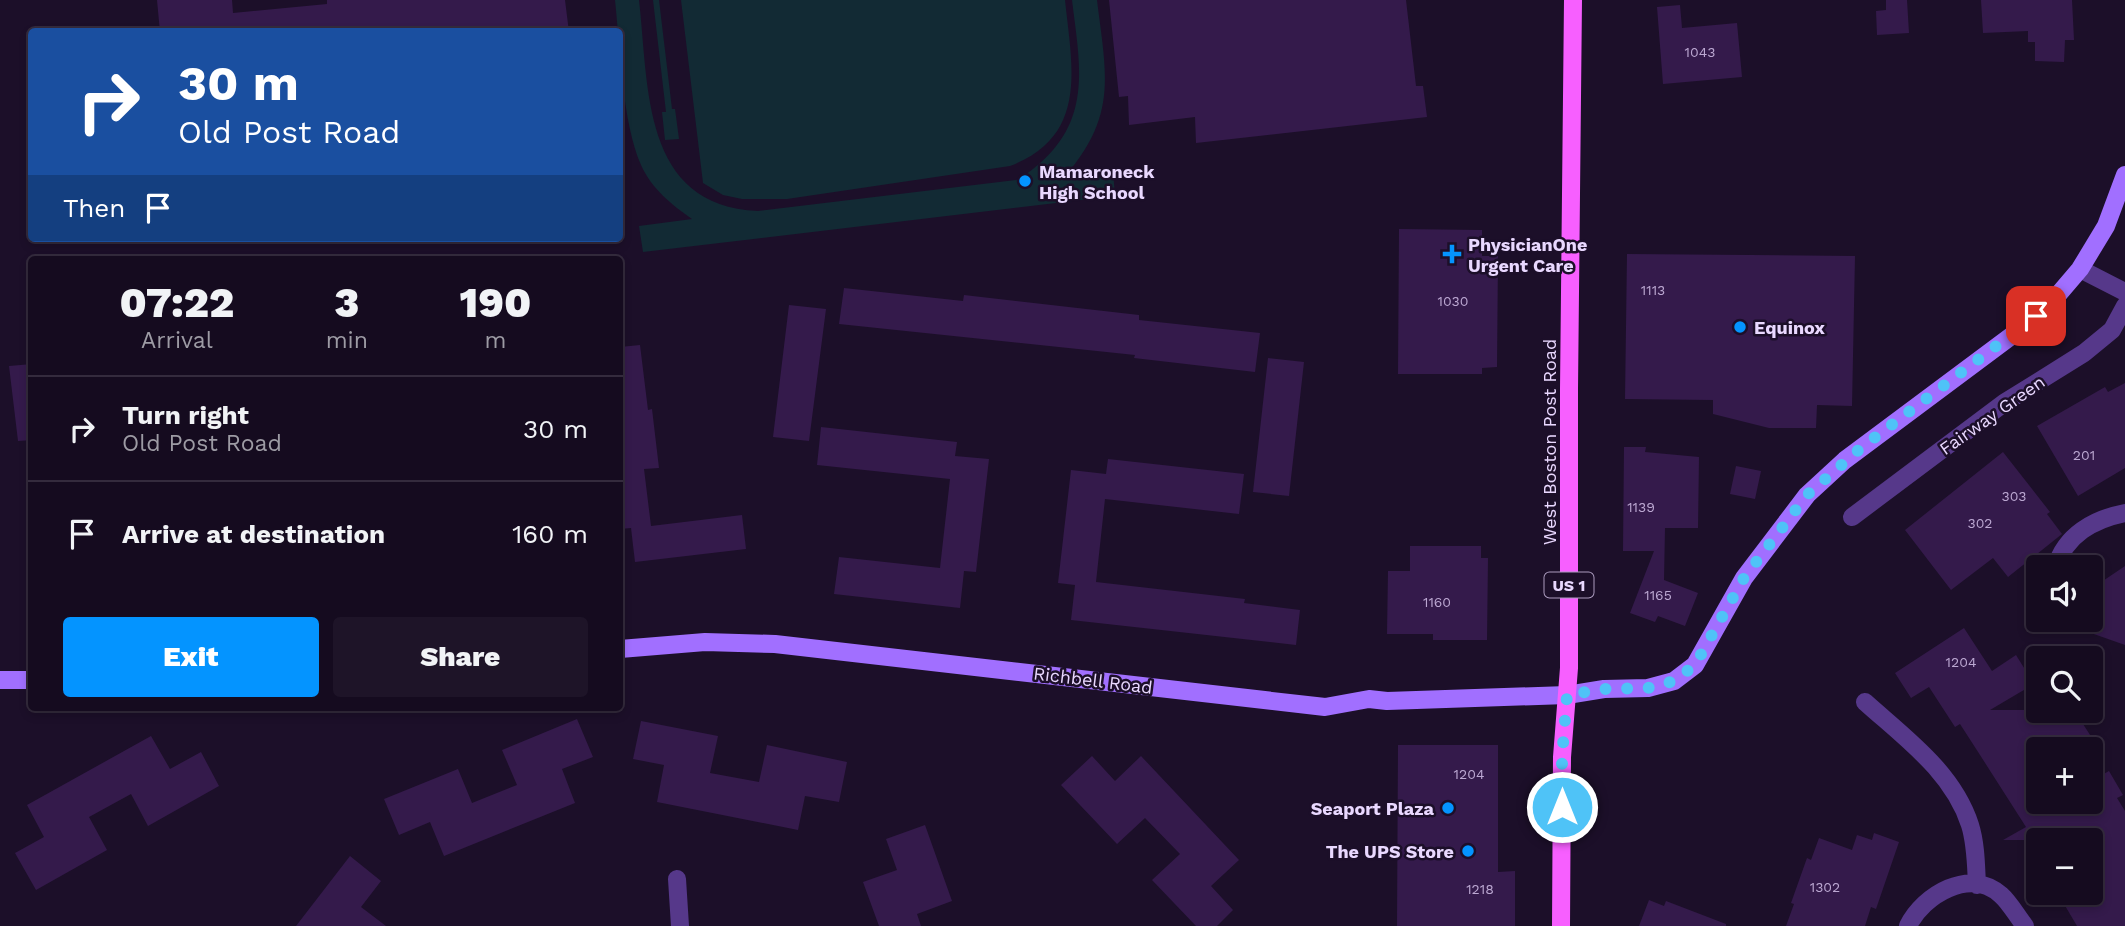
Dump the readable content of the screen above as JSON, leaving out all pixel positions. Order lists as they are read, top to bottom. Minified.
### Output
{"streets":{"main road":["West Boston Post Road","US 1"],"street":["Fairway Green","Richbell Road"]},"crossings":[["West Boston Post Road","Richbell Road"]],"places":{"other":["Mamaroneck High School","Equinox","Seaport Plaza","The UPS Store"],"health":["PhysicianOne Urgent Care"]},"house_numbers":["1043","1113","1030","201","303","1139","302","1165","1160","1204","1204","1302","1218"],"page":{"turn":["30 m","Old Post Road"],"then":"Then","eta":["07:22","Arrival","3","min","190","m"],"list":[{"name":"Turn right","note":"Old Post Road","value":"30 m"},{"name":"Arrive at destination","value":"160 m"}],"map_buttons":["+","−"],"buttons":["Exit","Share"]}}
